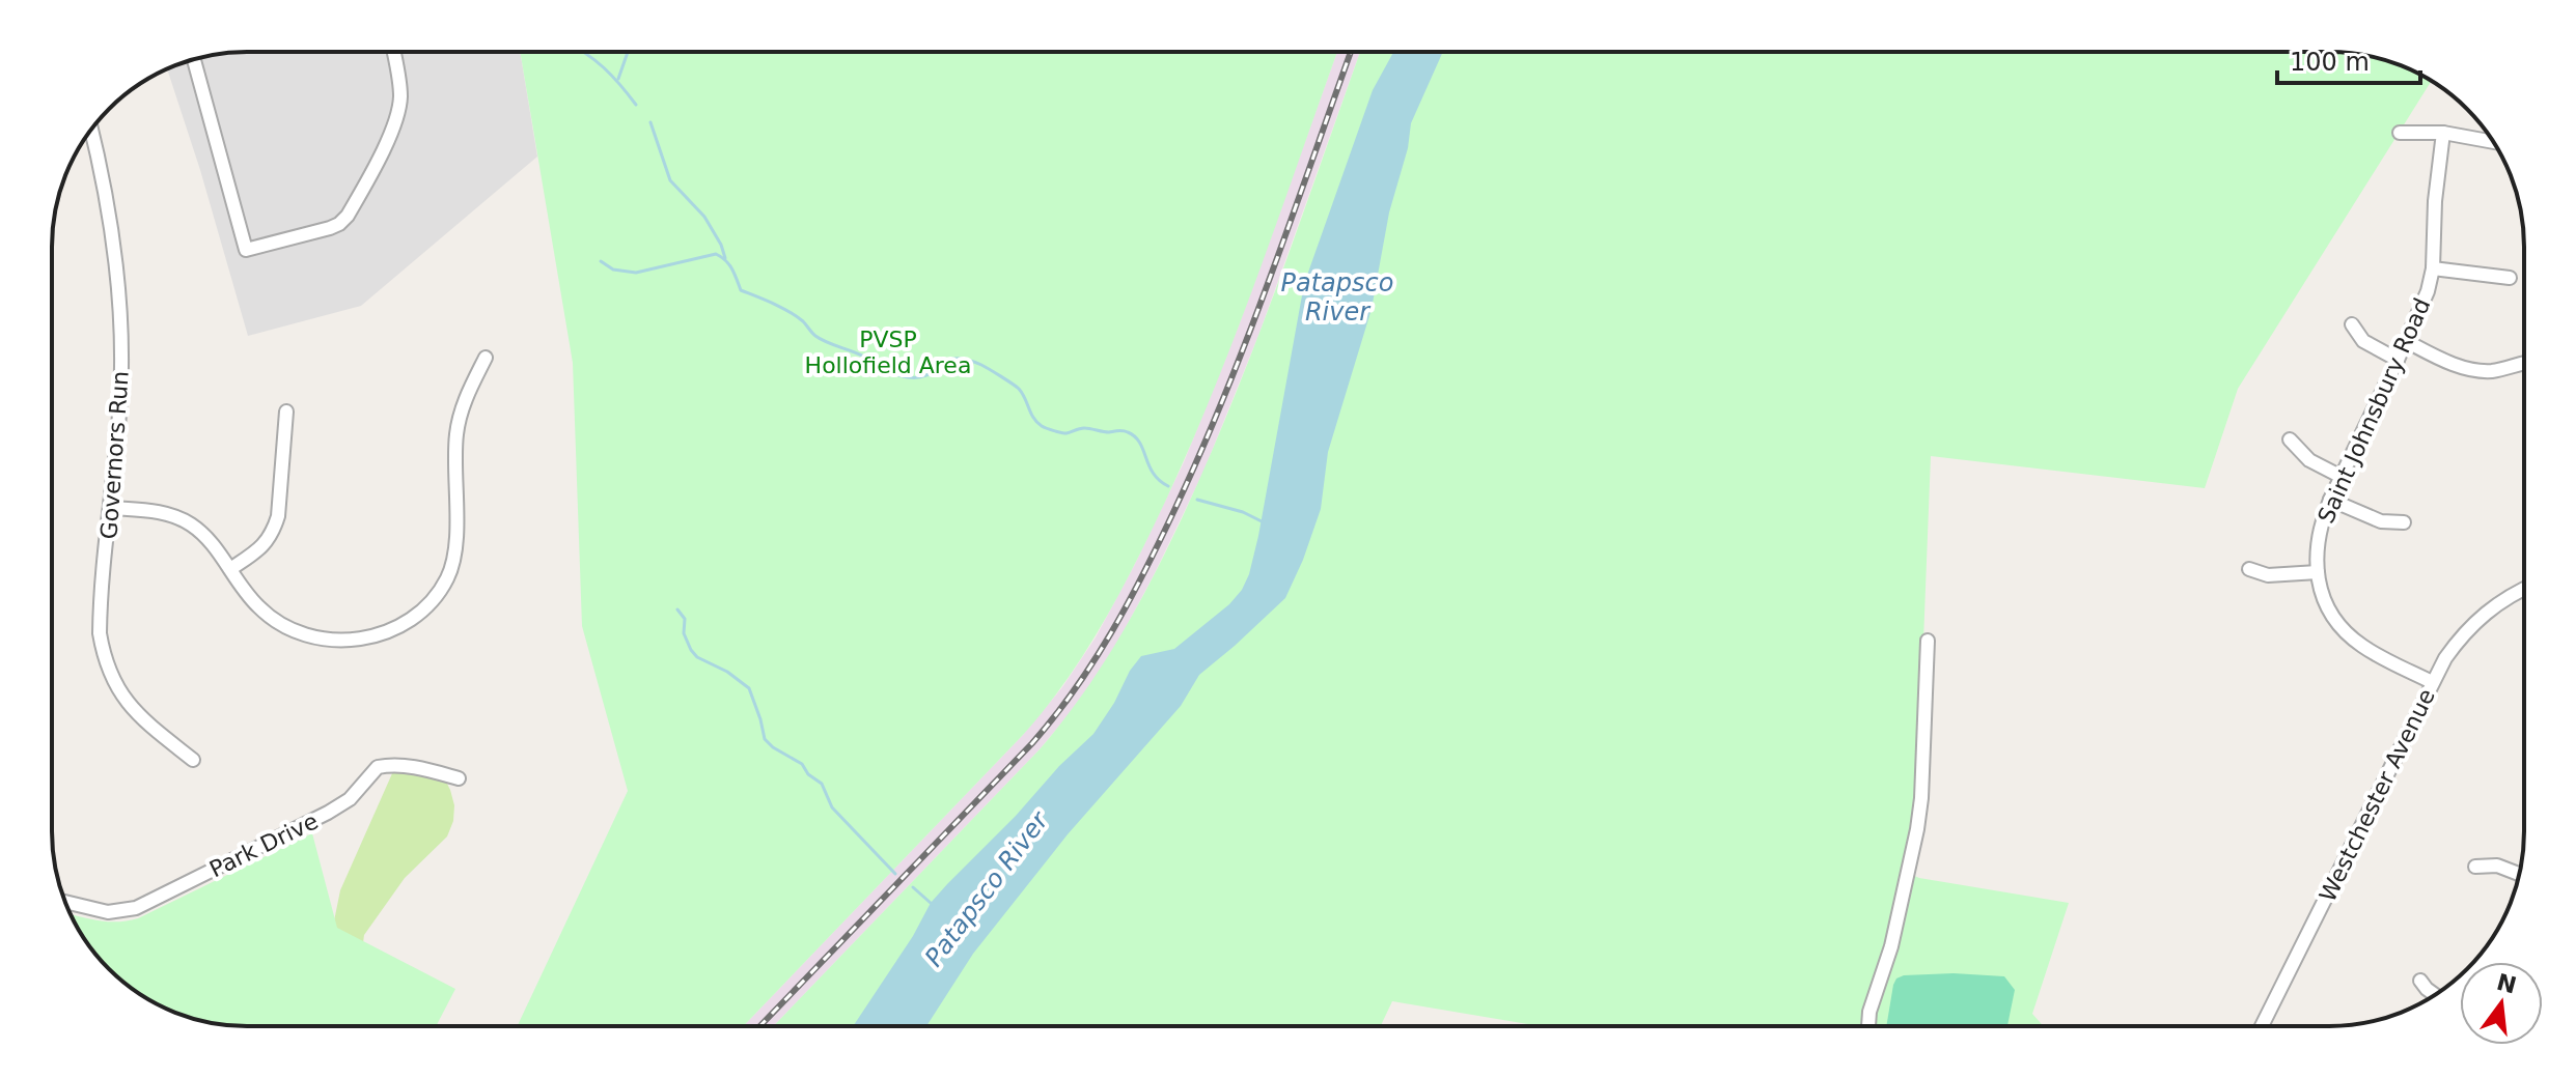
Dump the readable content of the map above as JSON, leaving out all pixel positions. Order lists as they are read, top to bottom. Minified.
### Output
{"streets":{"street":["Saint Johnsbury Road","Governors Run","Westchester Avenue","Park Drive"]},"crossings":[["Saint Johnsbury Road","Westchester Avenue"]],"water":["Patapsco River"],"parks":["PVSP Hollofield Area"],"scale_bar":"100 m","north":"top"}
